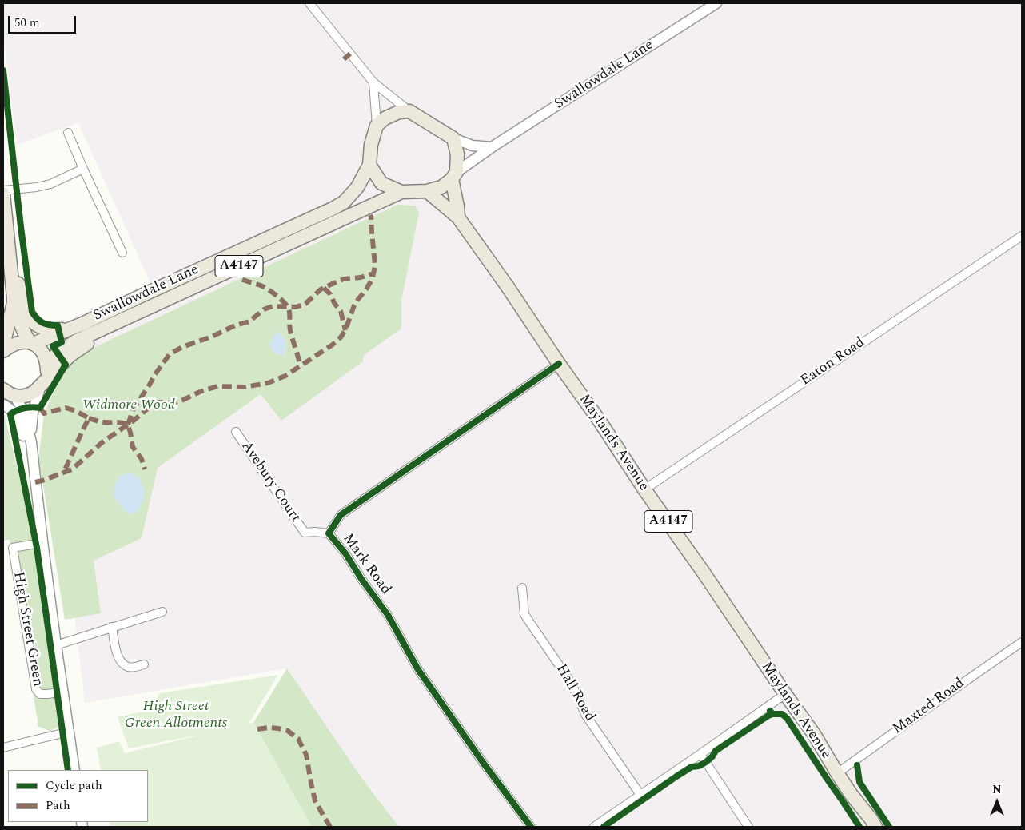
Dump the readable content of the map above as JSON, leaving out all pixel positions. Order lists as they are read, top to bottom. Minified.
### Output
{"streets":{"main road":["Swallowdale Lane","A4147","Maylands Avenue"],"street":["Eaton Road","Avebury Court","Mark Road","High Street Green","Hall Road","Maxted Road"]},"crossings":[["Swallowdale Lane","A4147"],["Swallowdale Lane","Maylands Avenue"],["Swallowdale Lane","High Street Green"],["Eaton Road","Maylands Avenue"],["Maylands Avenue","Mark Road"],["Maylands Avenue","Maxted Road"],["Avebury Court","Mark Road"]],"parks":["Widmore Wood","High Street Green Allotments"],"legend":["Cycle path","Path"],"scale_bar":"50 m","north":"top"}
